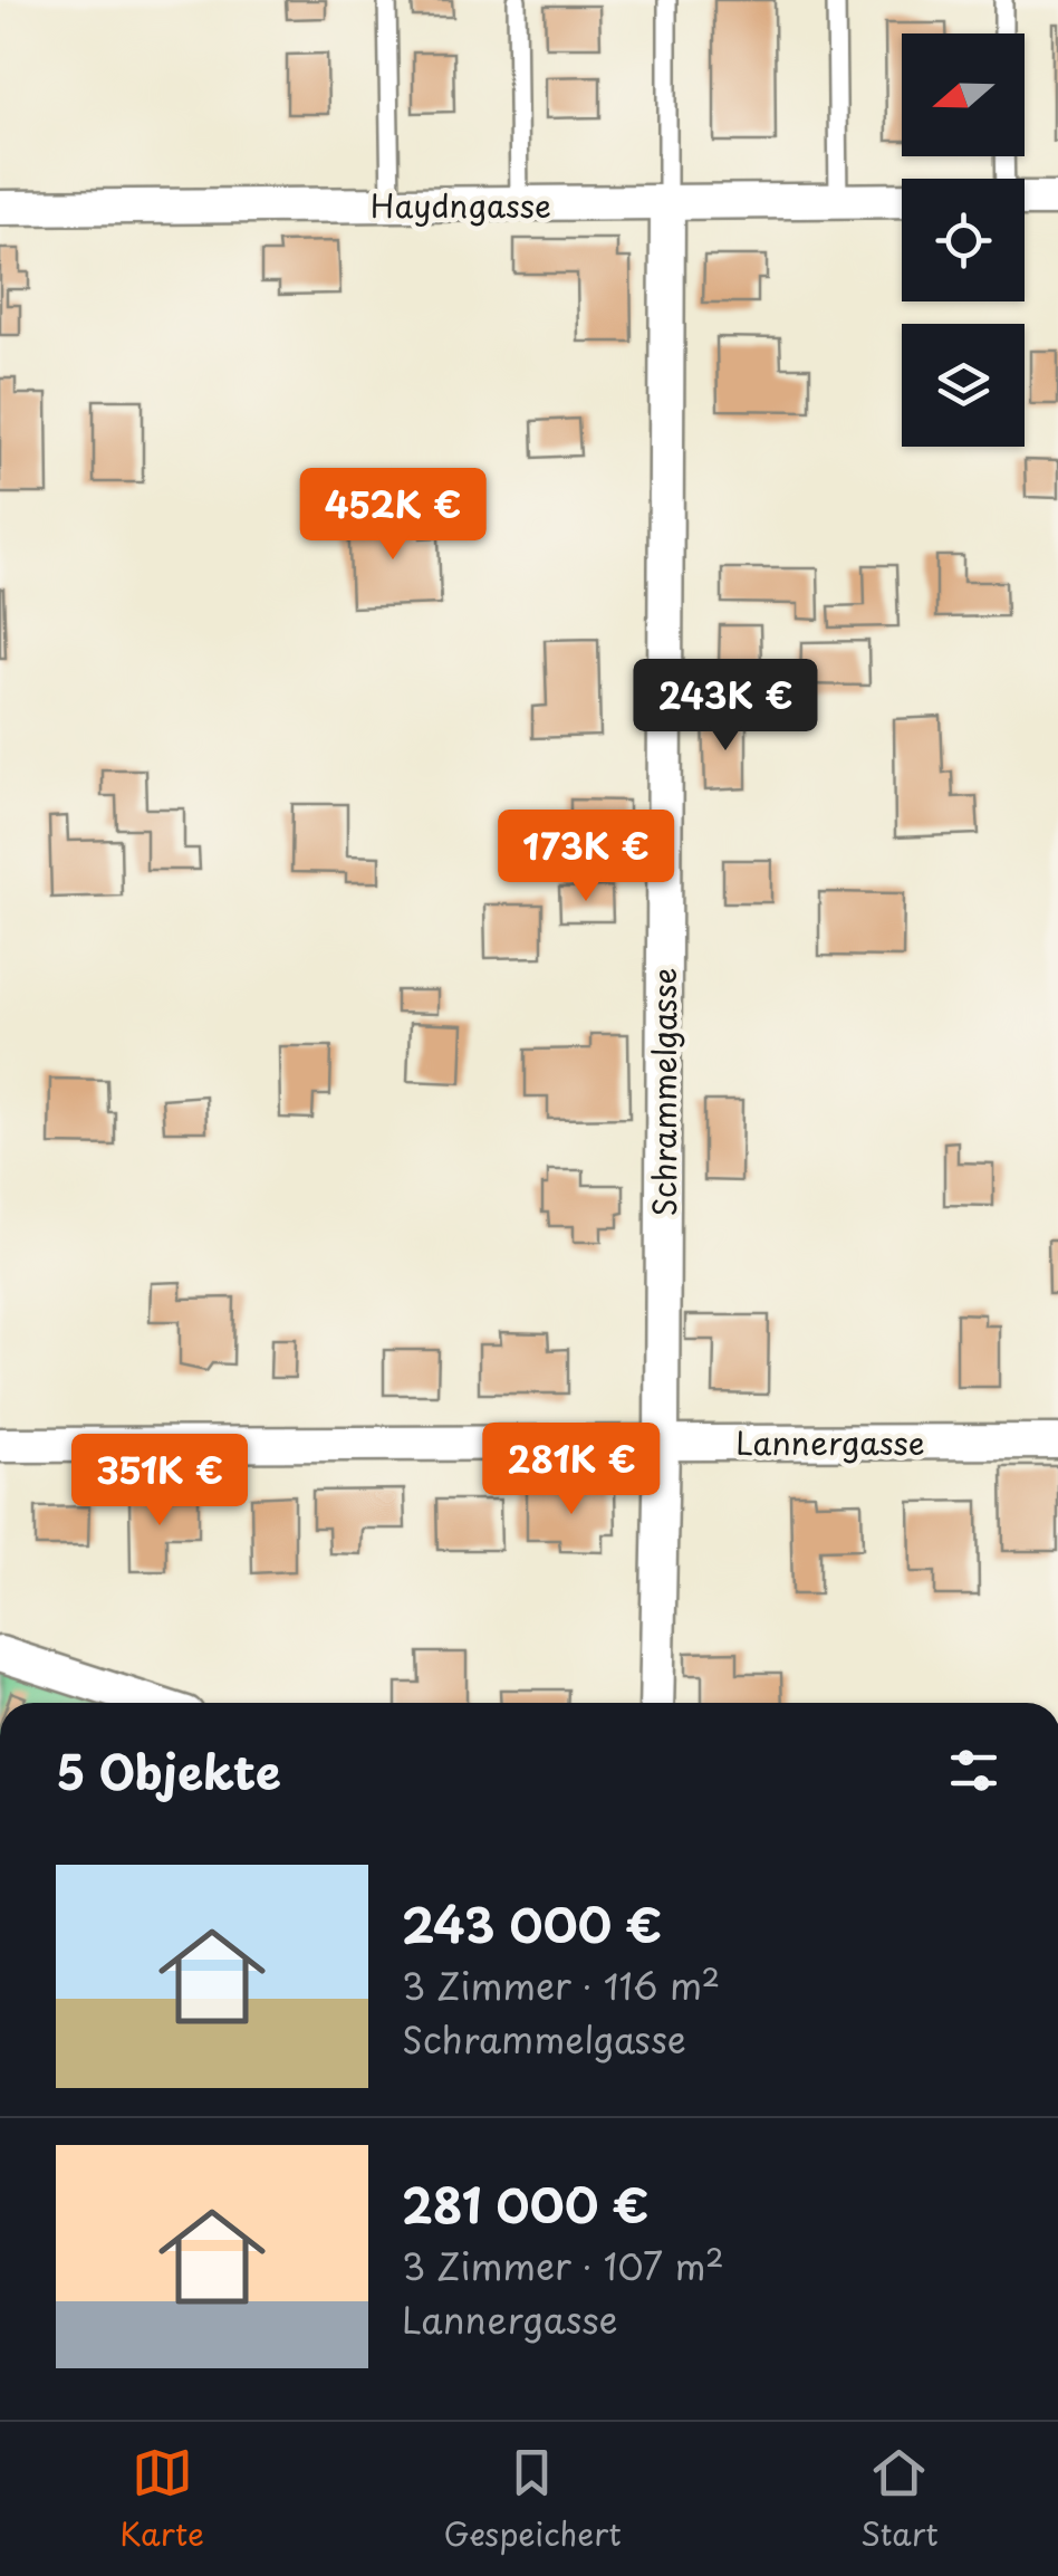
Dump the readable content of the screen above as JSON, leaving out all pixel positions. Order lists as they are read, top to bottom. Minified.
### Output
{"streets":{"street":["Haydngasse","Schrammelgasse","Lannergasse"]},"crossings":[["Haydngasse","Schrammelgasse"],["Schrammelgasse","Lannergasse"]],"north":"left","page":{"price":["452K €","243K €","173K €","281K €","351K €"],"heading":"5 Objekte","list":[{"name":"243 000 €","note":"3 Zimmer · 116 m² · Schrammelgasse"},{"name":"281 000 €","note":"3 Zimmer · 107 m² · Lannergasse"}],"tabs":["Karte","Gespeichert","Start"]}}
